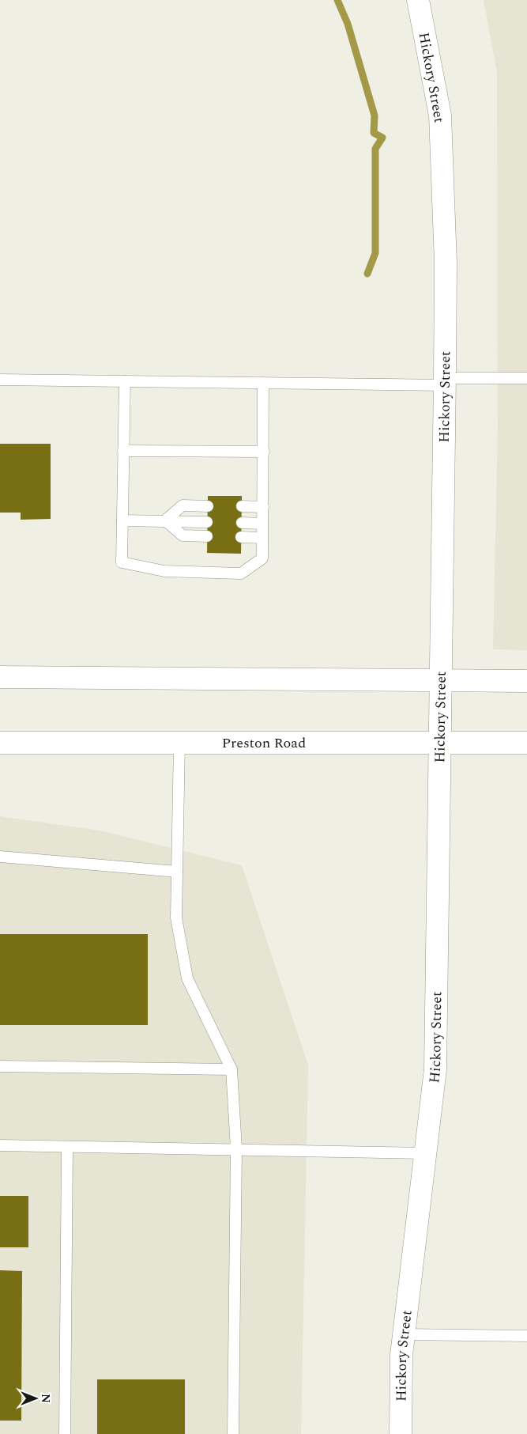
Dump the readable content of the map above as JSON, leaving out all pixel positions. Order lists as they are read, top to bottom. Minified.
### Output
{"streets":{"street":["Hickory Street","Preston Road"]},"crossings":[["Hickory Street","Preston Road"]],"north":"right"}
